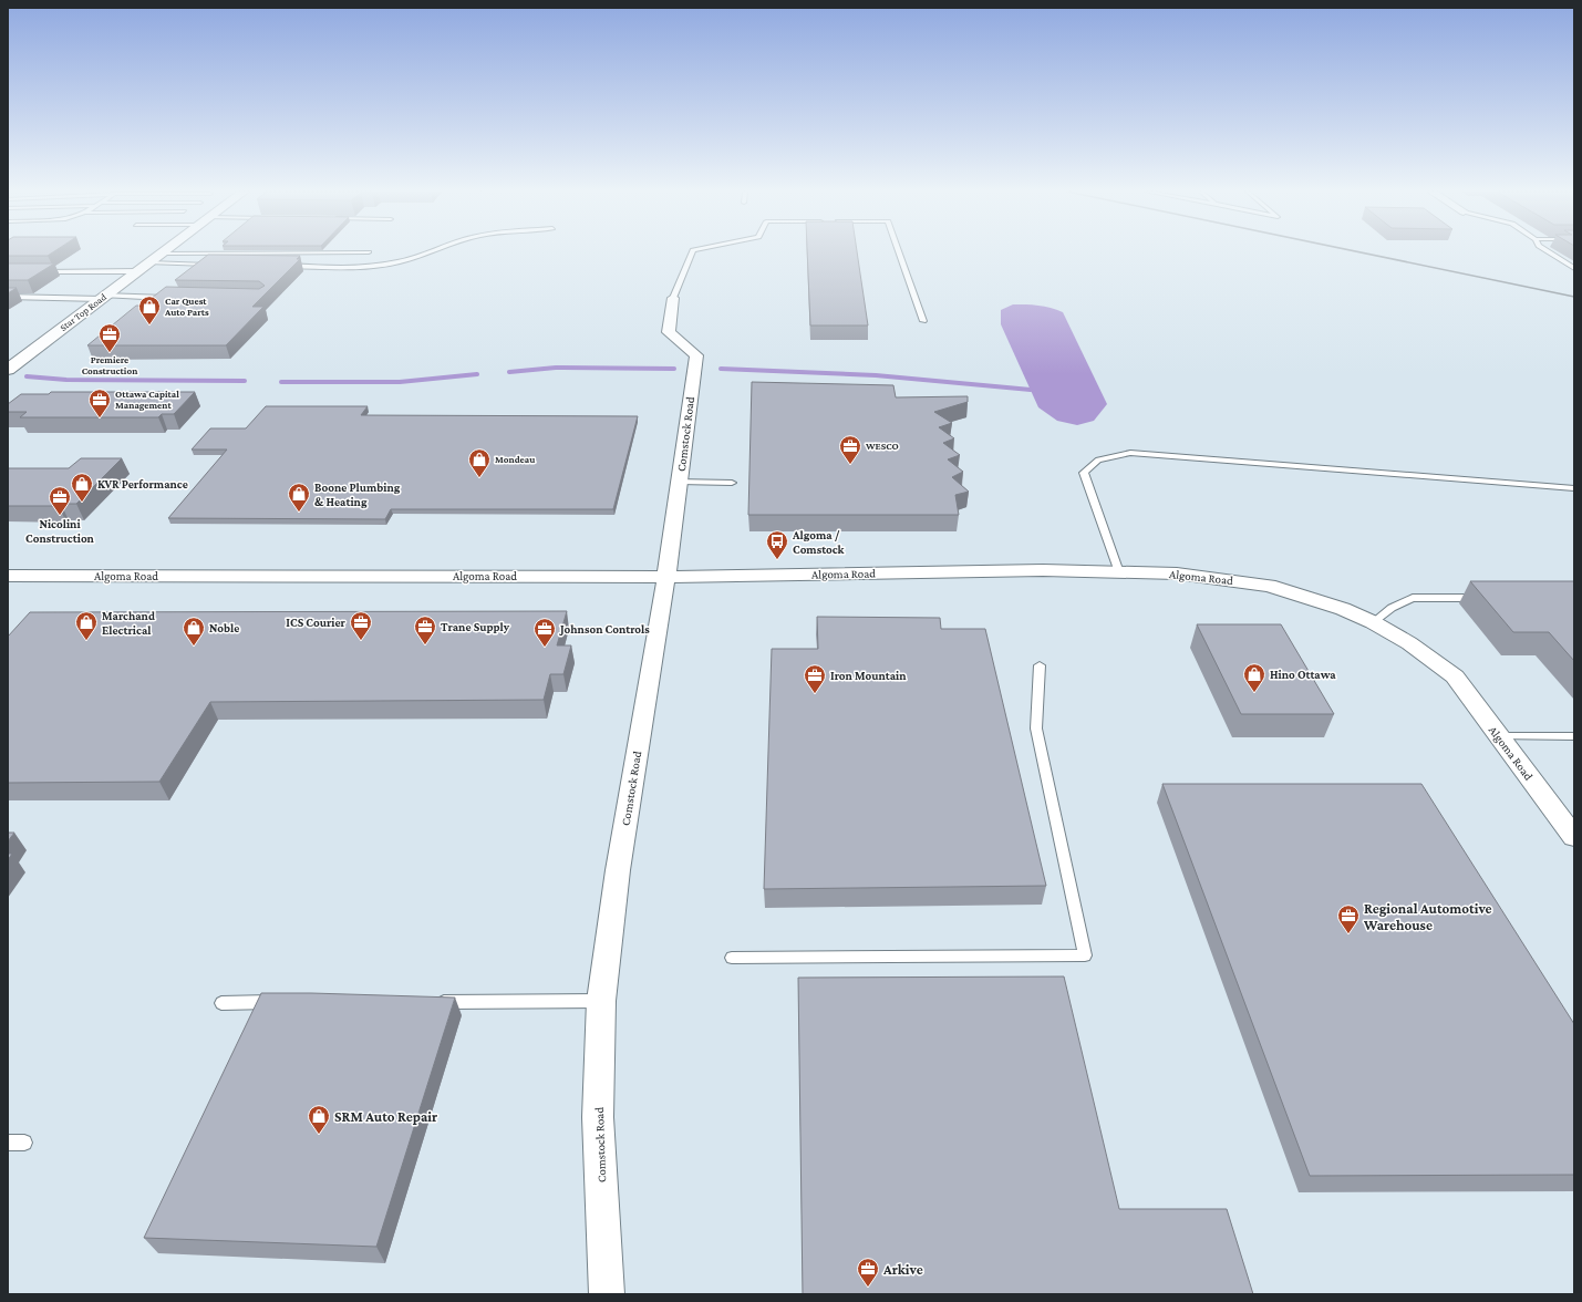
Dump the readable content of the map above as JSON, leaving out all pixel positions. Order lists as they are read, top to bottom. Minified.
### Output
{"streets":{"street":["Star Top Road","Comstock Road","Algoma Road"]},"crossings":[["Comstock Road","Algoma Road"]],"places":{"shop":["Car Quest Auto Parts","Mondeau","KVR Performance","Boone Plumbing & Heating","Marchand Electrical","Noble","Hino Ottawa","SRM Auto Repair"],"office":["Premiere Construction","Ottawa Capital Management","WESCO","Nicolini Construction","ICS Courier","Trane Supply","Johnson Controls","Iron Mountain","Regional Automotive Warehouse","Arkive"],"bus stop":["Algoma / Comstock"]}}
